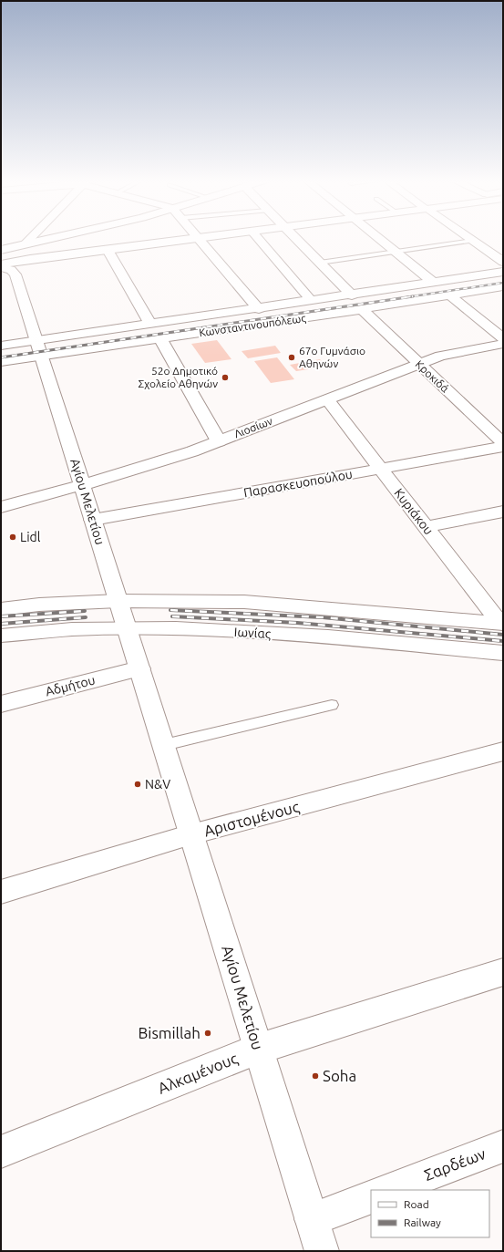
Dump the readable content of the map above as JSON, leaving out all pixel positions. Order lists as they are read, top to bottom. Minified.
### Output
{"streets":{"street":["Κωνσταντινουπόλεως","Κροκιδά","Λιοσίων","Παρασκευοπούλου","Αγίου Μελετίου","Κυριάκου","Ιωνίας","Αδμήτου","Αριστομένους","Αλκαμένους","Σαρδέων"]},"crossings":[["Κωνσταντινουπόλεως","Κροκιδά"],["Κωνσταντινουπόλεως","Αγίου Μελετίου"],["Κροκιδά","Λιοσίων"],["Λιοσίων","Αγίου Μελετίου"],["Λιοσίων","Κυριάκου"],["Παρασκευοπούλου","Αγίου Μελετίου"],["Παρασκευοπούλου","Κυριάκου"],["Αγίου Μελετίου","Ιωνίας"],["Αγίου Μελετίου","Αδμήτου"],["Αγίου Μελετίου","Αριστομένους"],["Αγίου Μελετίου","Αλκαμένους"]],"places":["67ο Γυμνάσιο Αθηνών","52ο Δημοτικό Σχολείο Αθηνών","Lidl","N&V","Bismillah","Soha"],"legend":["Road","Railway"]}
